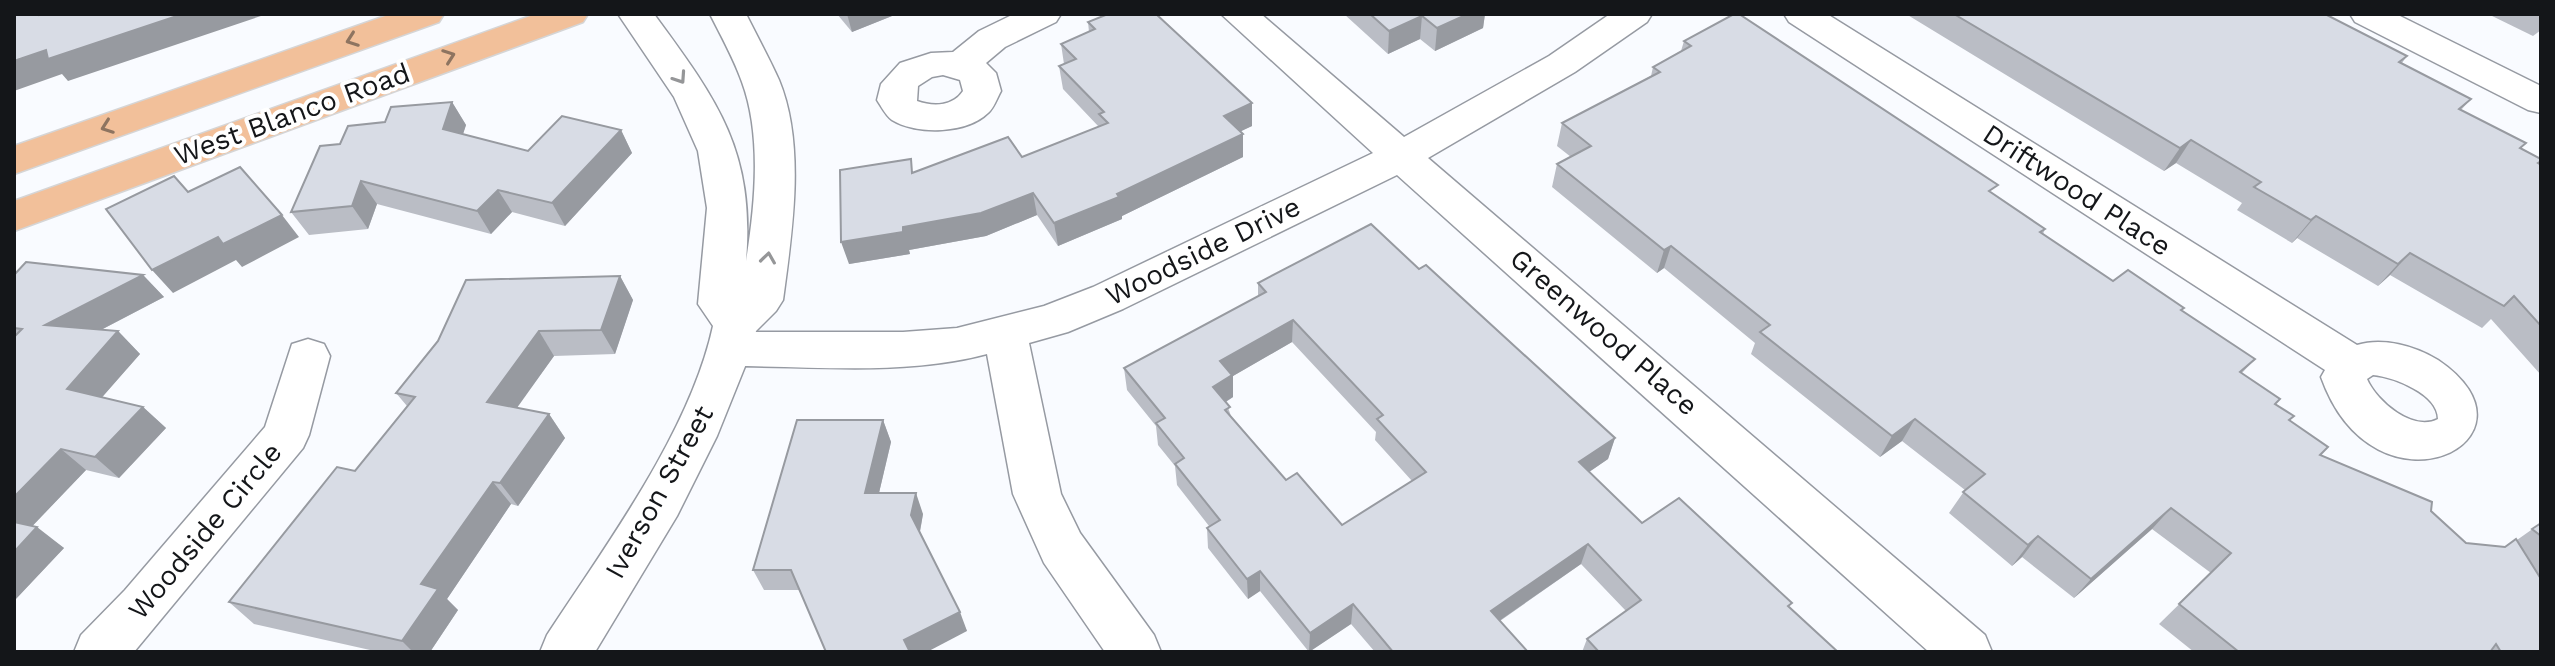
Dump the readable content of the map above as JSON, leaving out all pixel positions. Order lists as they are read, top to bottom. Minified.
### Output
{"streets":{"main road":["West Blanco Road"],"street":["Driftwood Place","Woodside Drive","Greenwood Place","Iverson Street","Woodside Circle"]},"crossings":[["Woodside Drive","Greenwood Place"],["Woodside Drive","Iverson Street"]]}
